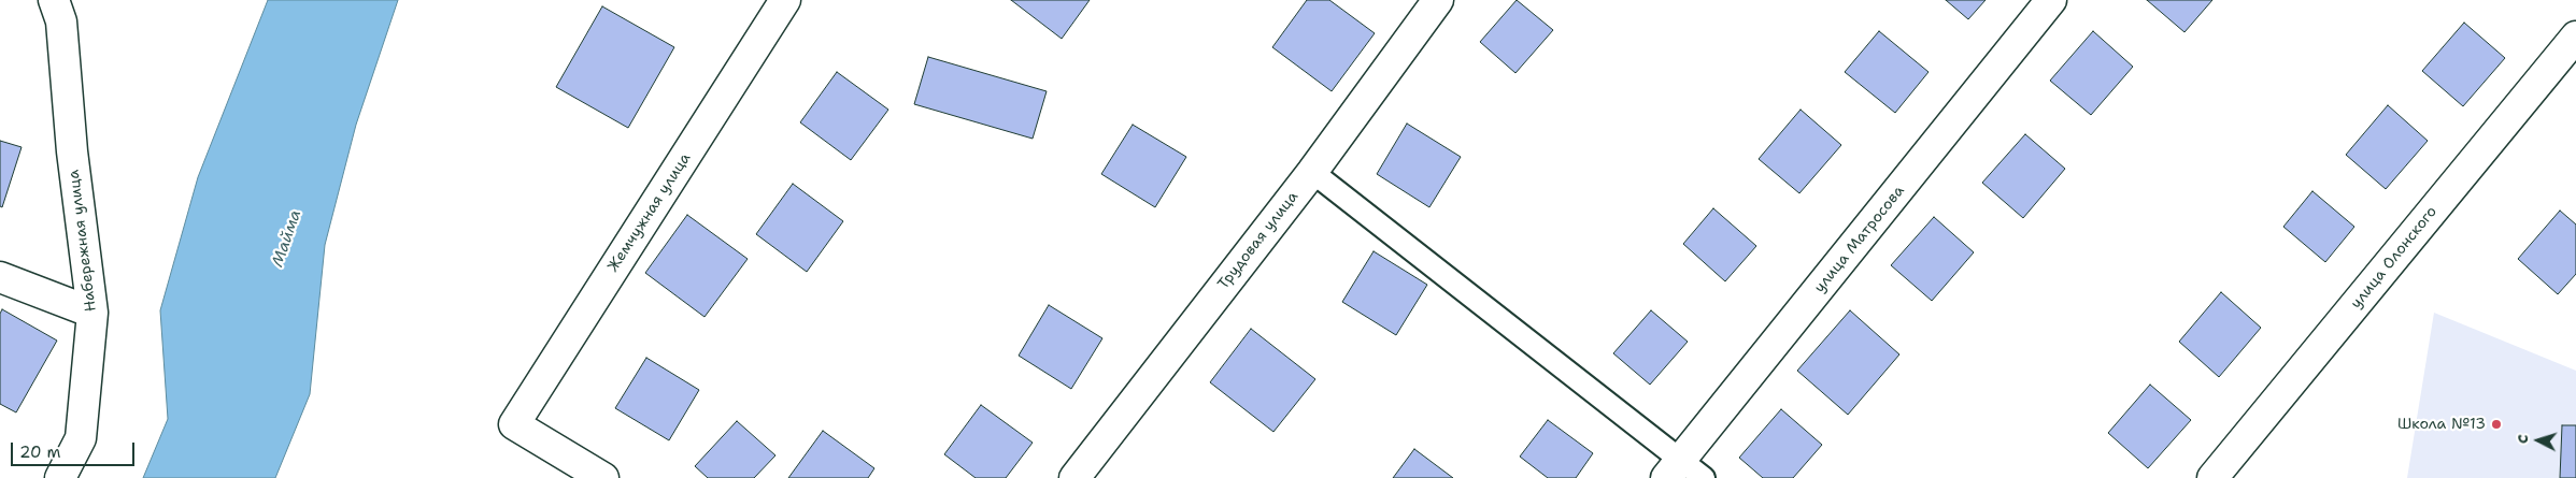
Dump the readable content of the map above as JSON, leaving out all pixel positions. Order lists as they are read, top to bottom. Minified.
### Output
{"streets":{"street":["Жемчужная улица","улица Матросова","Набережная улица","Трудовая улица","улица Олонского"]},"water":["Майма"],"places":["Школа №13"],"scale_bar":"20 m","north":"left"}
